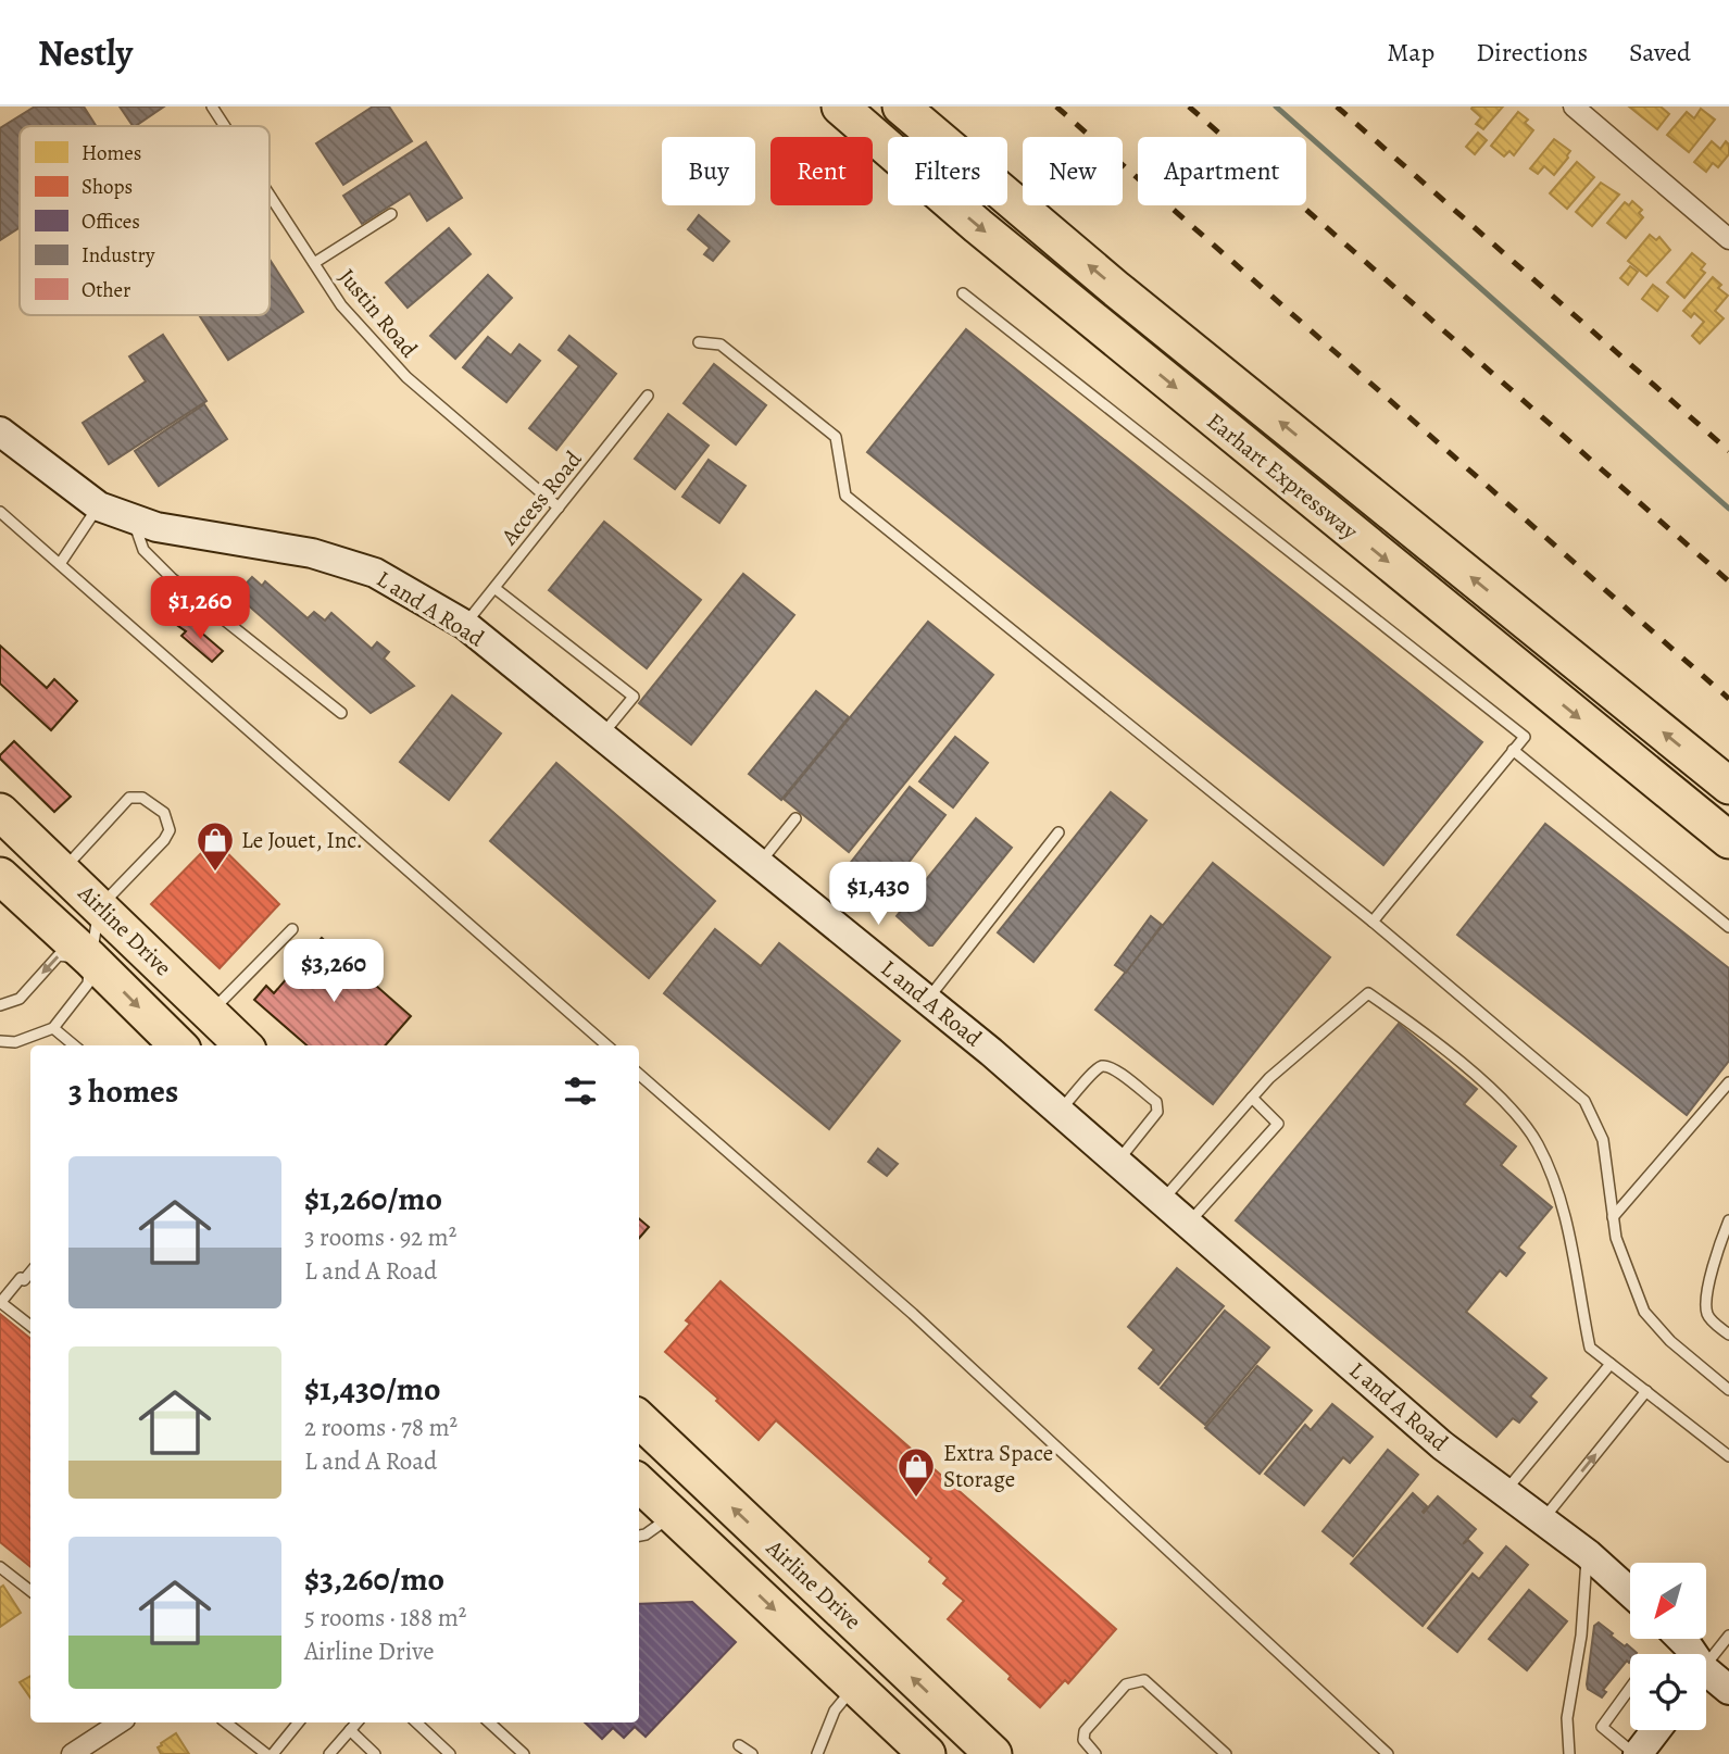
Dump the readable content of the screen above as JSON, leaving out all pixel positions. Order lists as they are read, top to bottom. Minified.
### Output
{"streets":{"highway":["Earhart Expressway","Airline Drive"],"street":["L and A Road"],"lane":["Justin Road","Access Road"]},"crossings":[["Justin Road","Access Road"],["Access Road","L and A Road"]],"places":{"shop":["Le Jouet, Inc.","Extra Space Storage"]},"legend":["Homes","Shops","Offices","Industry","Other"],"north":"bottom left","page":{"header":"Nestly","nav":["Map","Directions","Saved"],"chip":["Buy","Rent","Filters","New","Apartment"],"price":["$1,260","$1,430","$3,260"],"heading":"3 homes","list":[{"name":"$1,260/mo","note":"3 rooms · 92 m² · L and A Road"},{"name":"$1,430/mo","note":"2 rooms · 78 m² · L and A Road"},{"name":"$3,260/mo","note":"5 rooms · 188 m² · Airline Drive"}]}}
